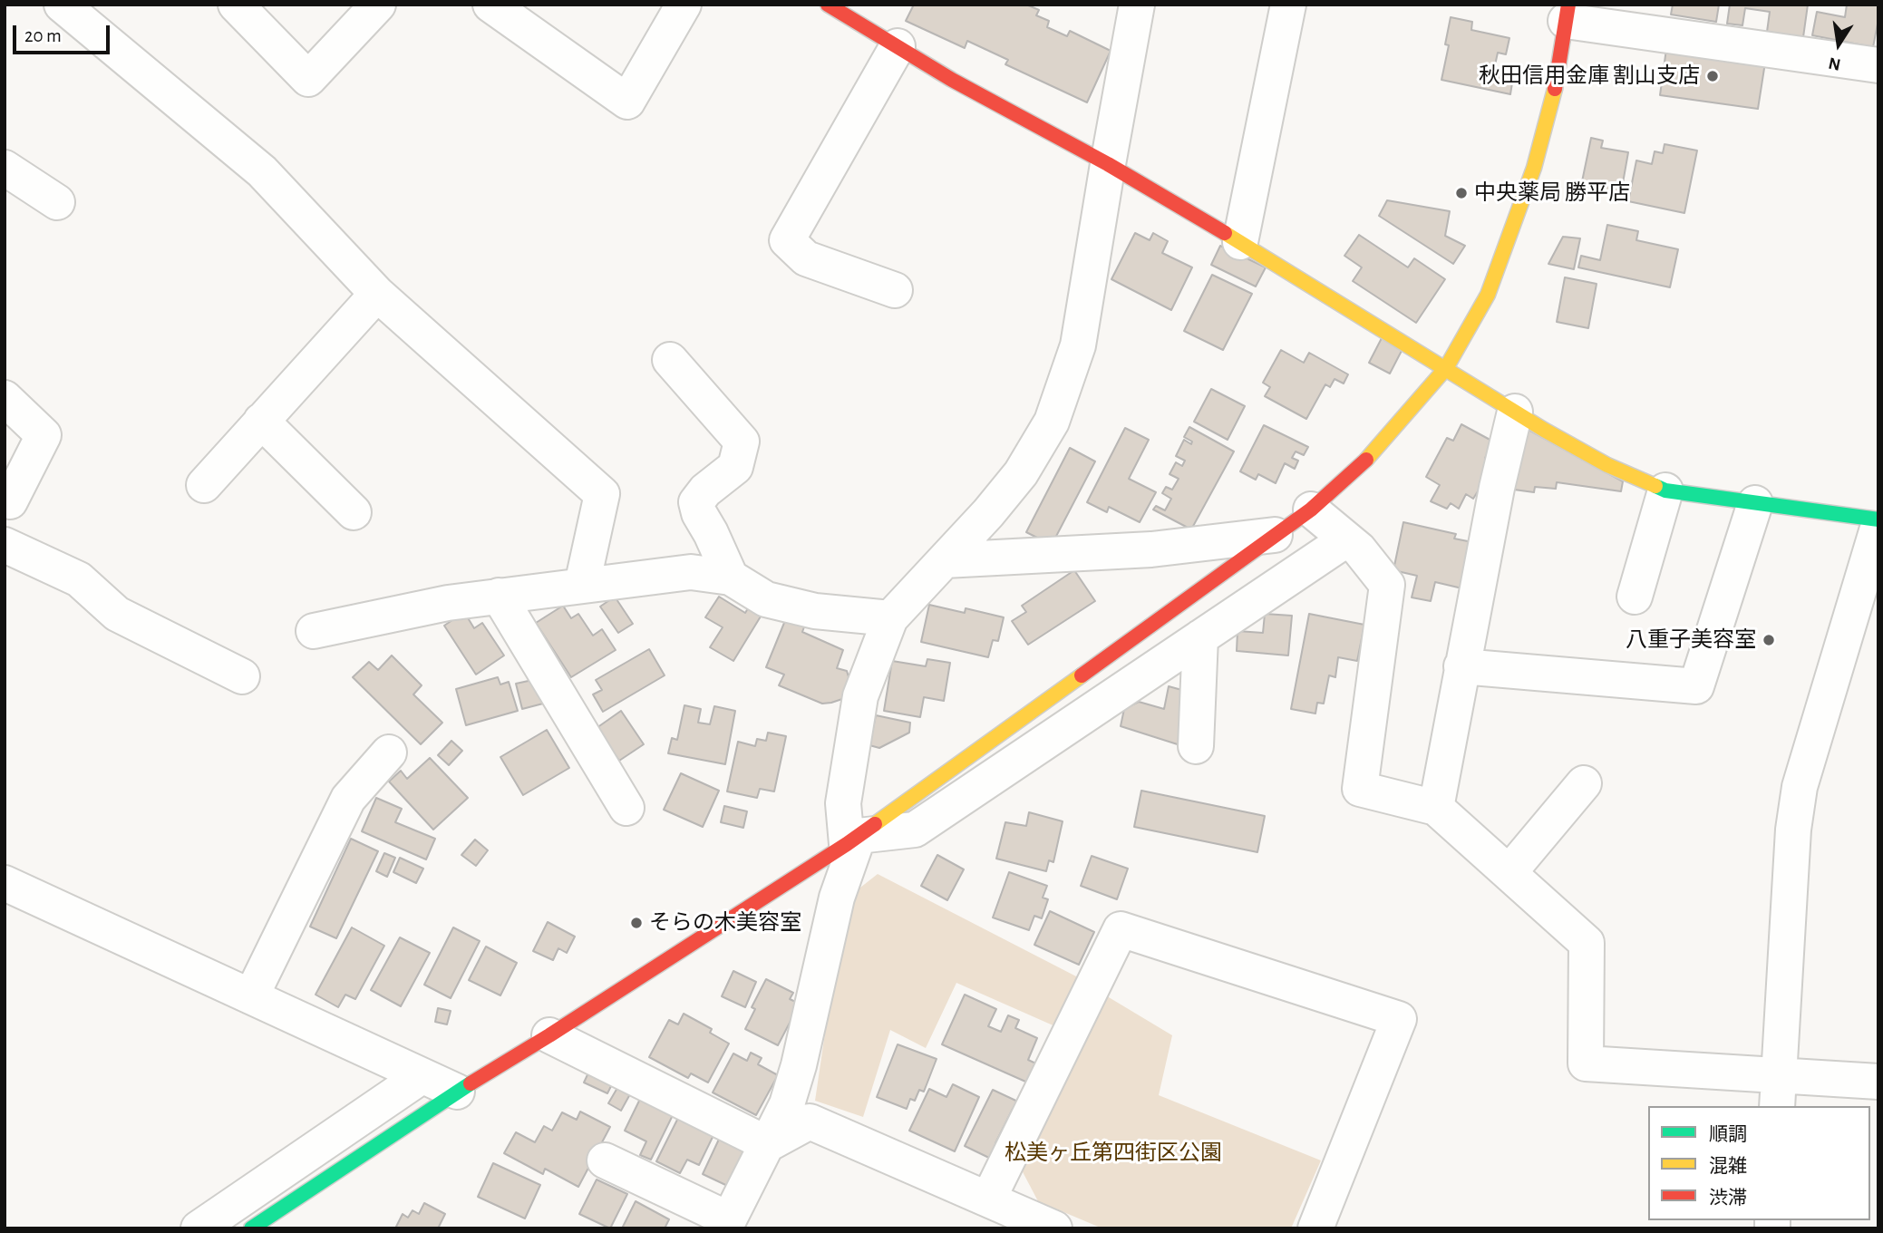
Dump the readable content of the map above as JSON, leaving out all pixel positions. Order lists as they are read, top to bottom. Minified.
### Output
{"parks":["松美ヶ丘第四街区公園"],"places":["秋田信用金庫 割山支店","中央薬局 勝平店","八重子美容室","そらの木美容室"],"legend":["順調","混雑","渋滞"],"scale_bar":"20 m","north":"bottom"}
